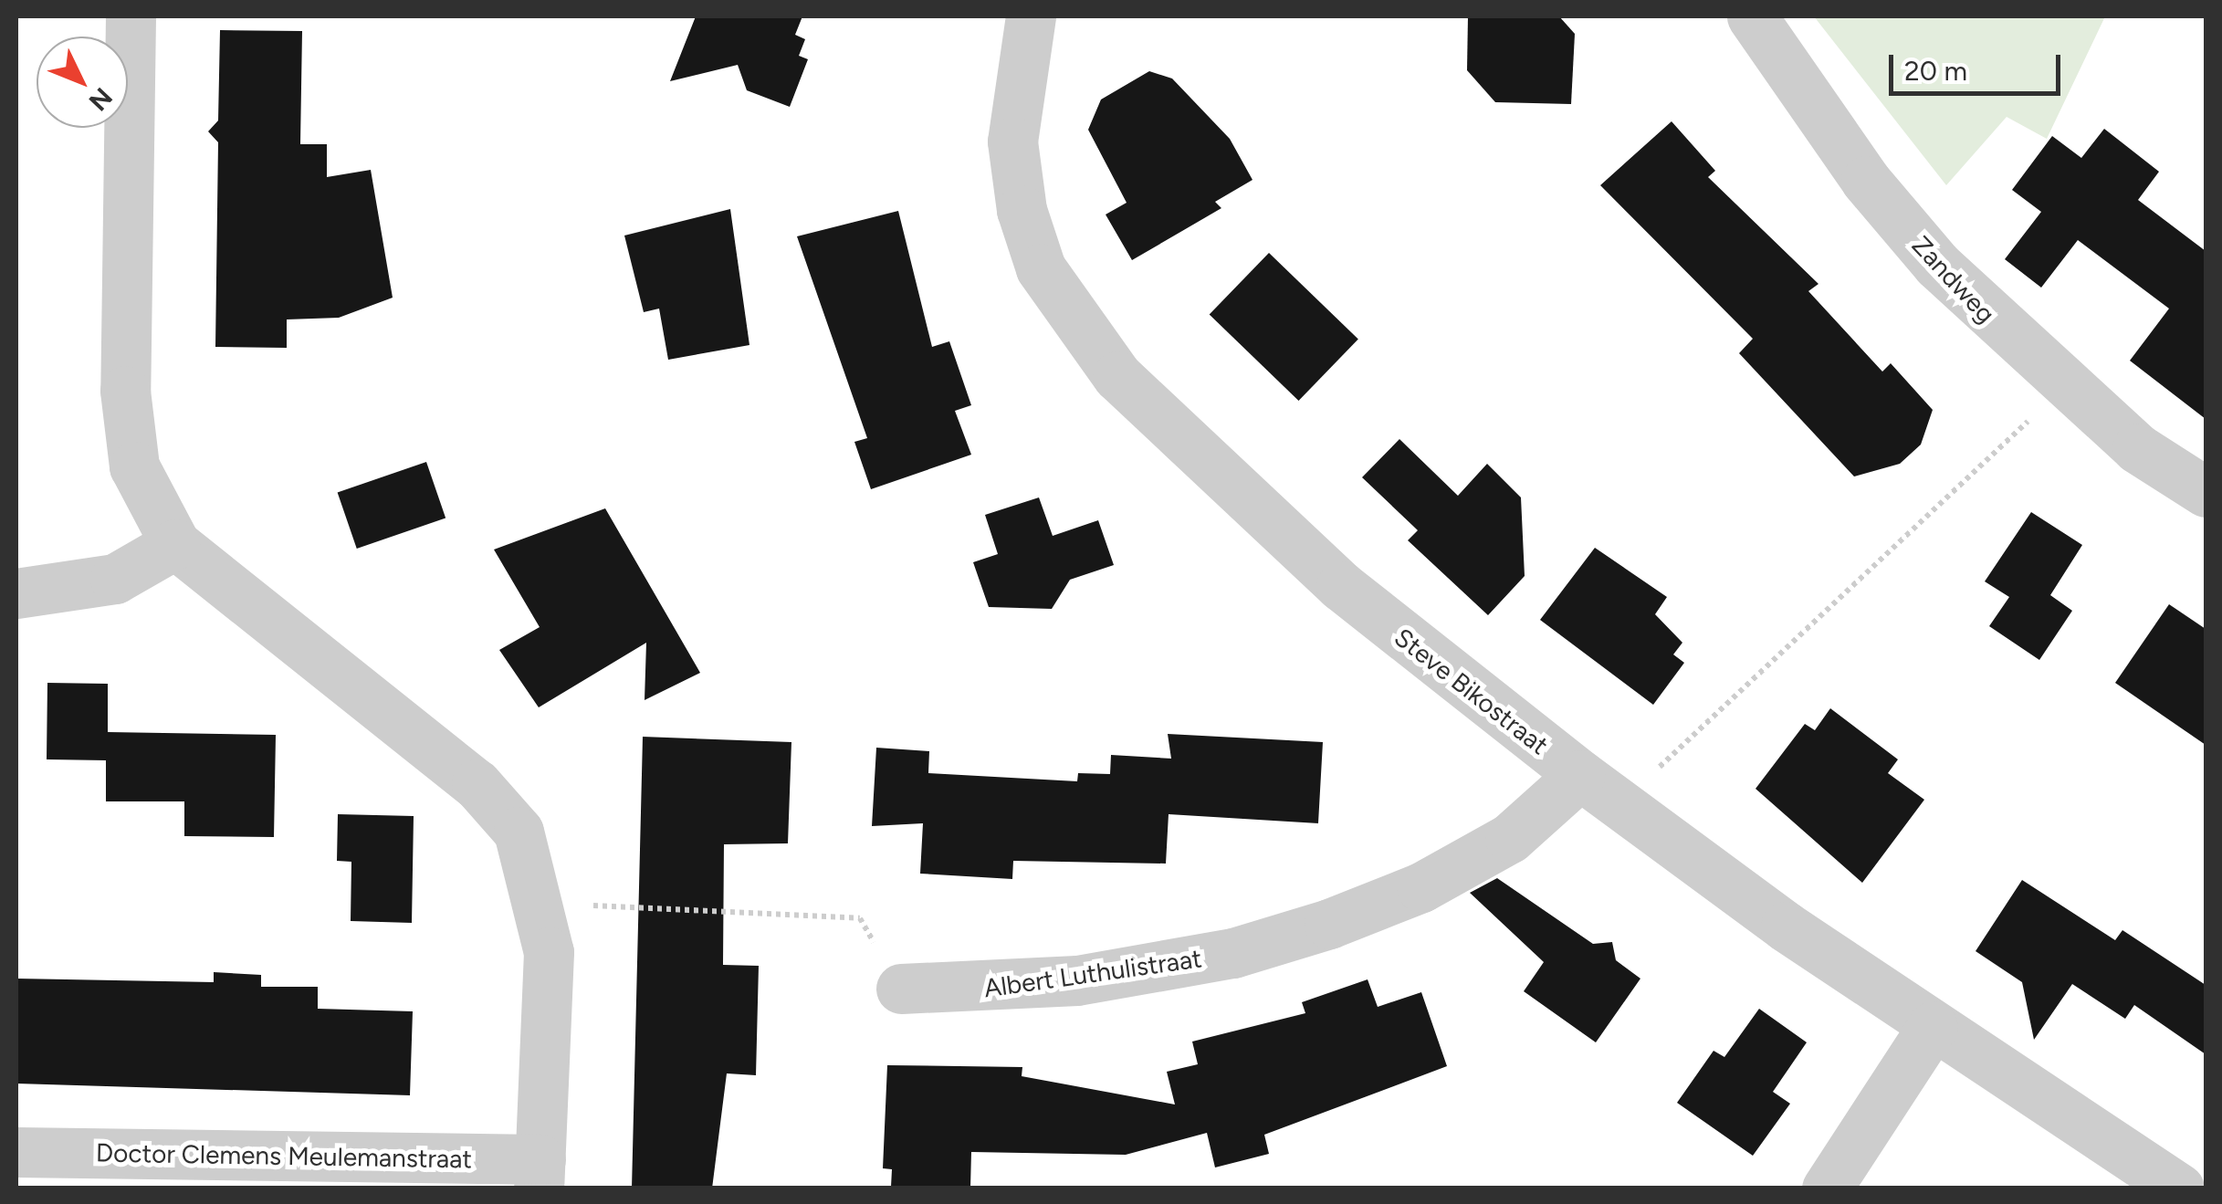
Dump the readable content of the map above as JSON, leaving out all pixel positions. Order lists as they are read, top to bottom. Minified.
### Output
{"streets":{"street":["Zandweg","Steve Bikostraat","Albert Luthulistraat","Doctor Clemens Meulemanstraat"]},"crossings":[["Steve Bikostraat","Albert Luthulistraat"]],"scale_bar":"20 m","north":"bottom right"}
